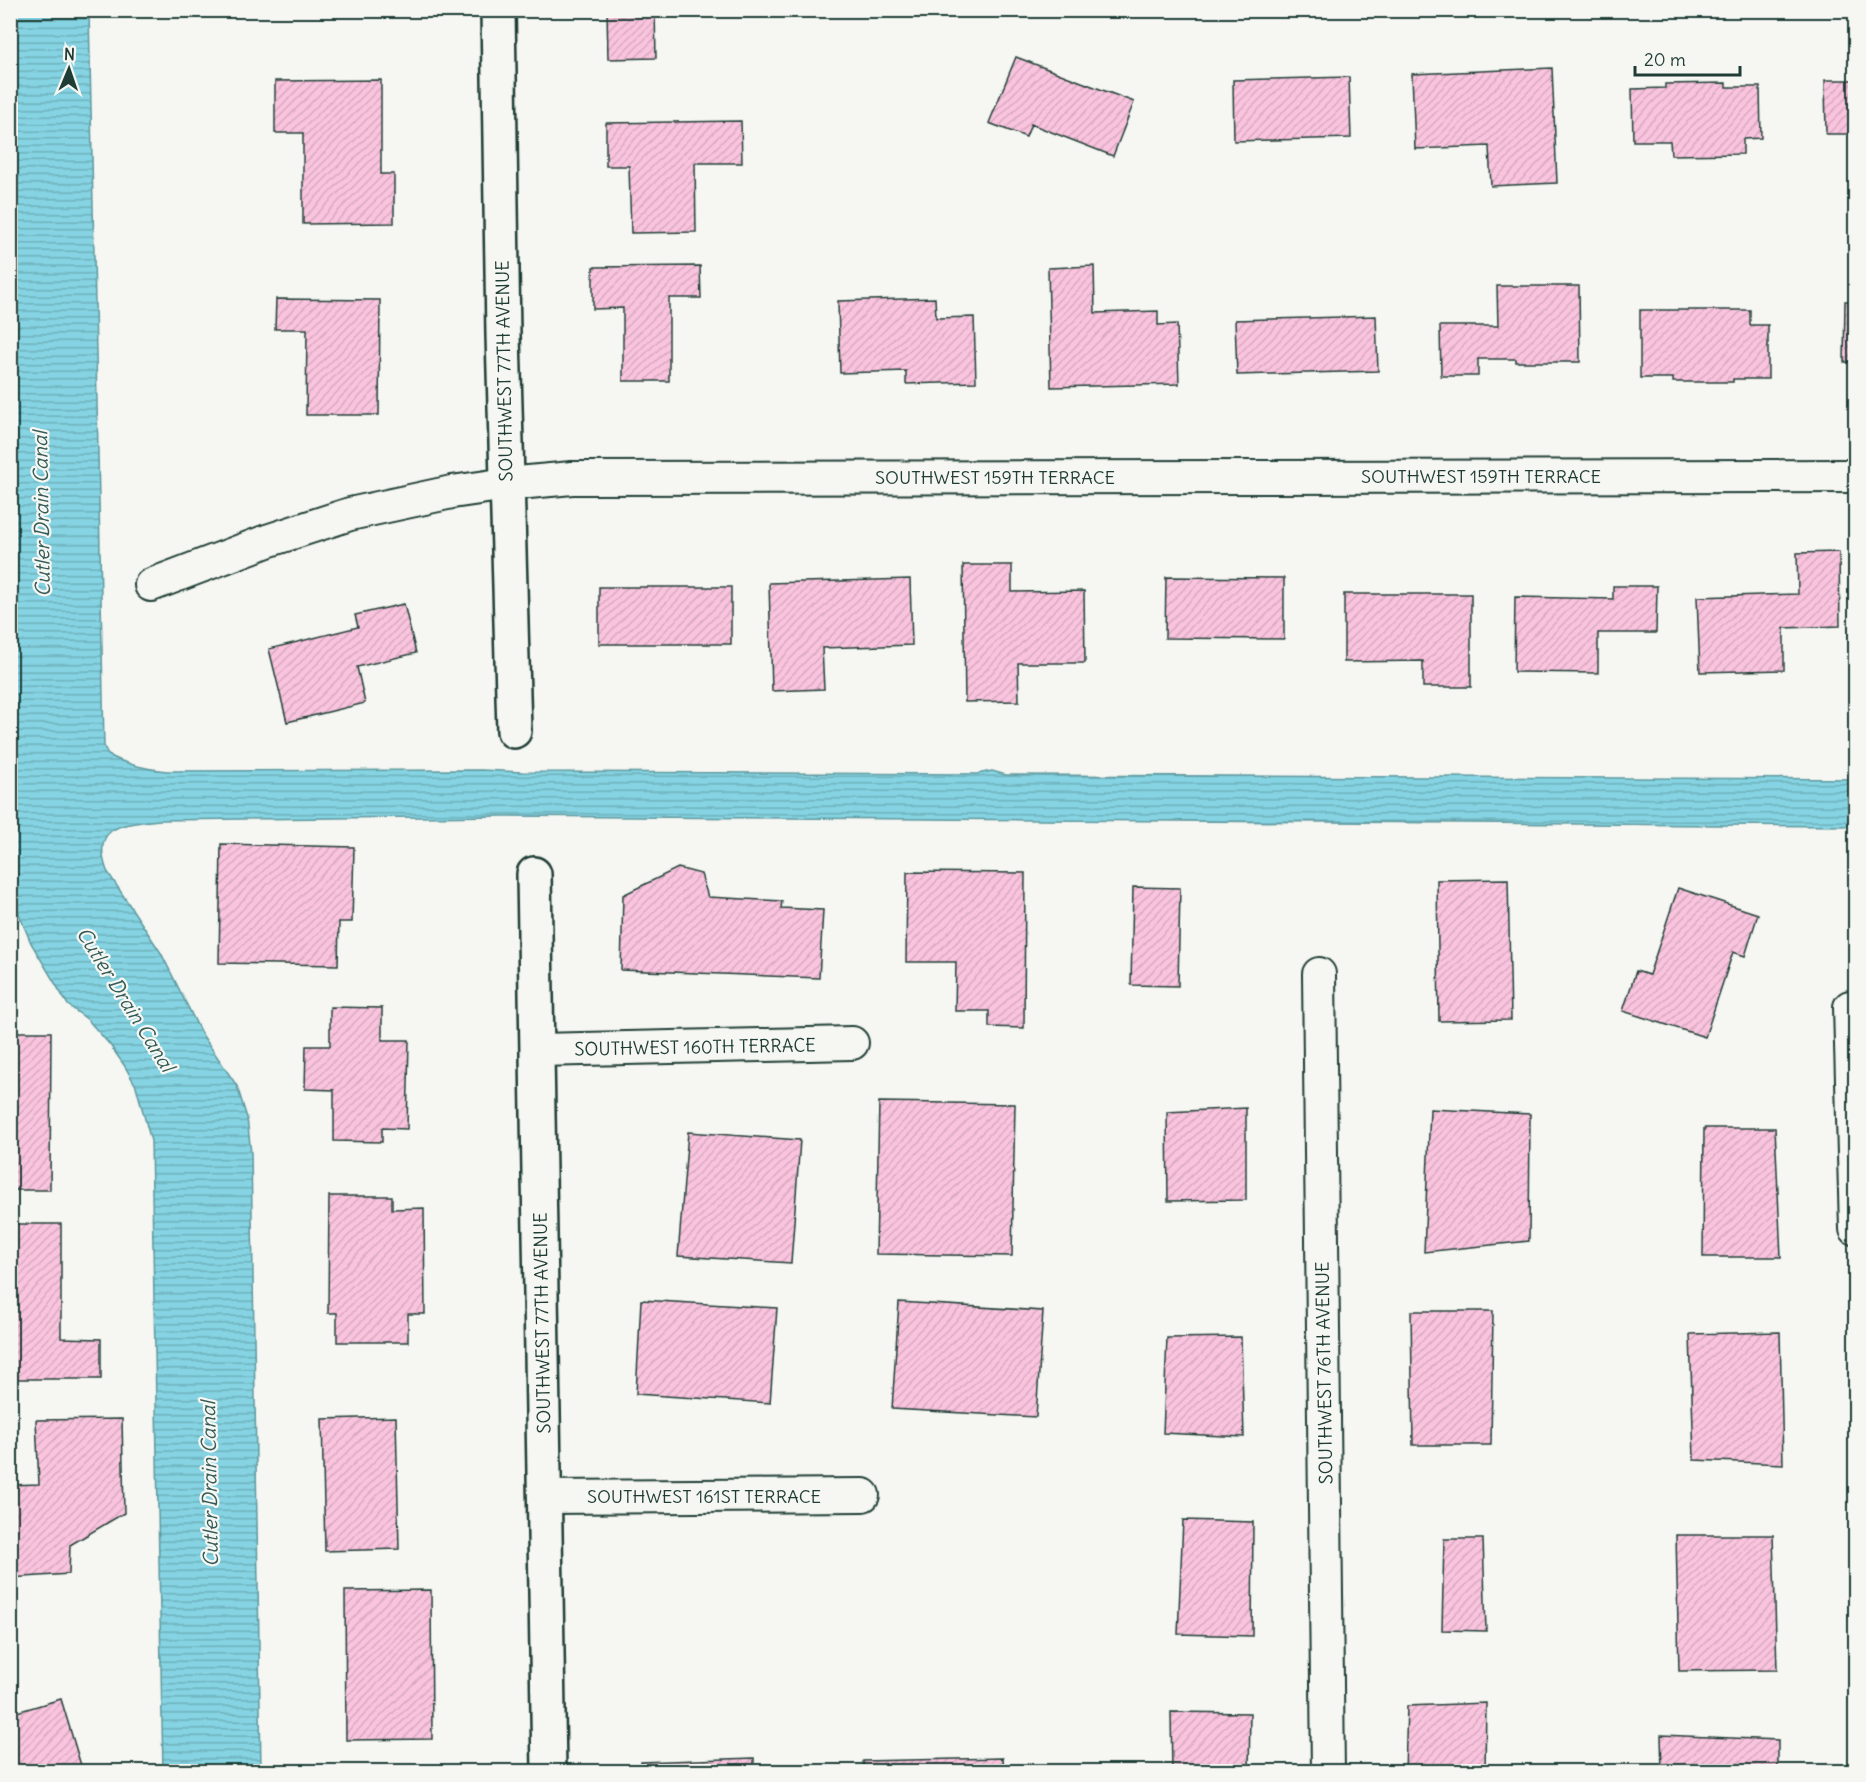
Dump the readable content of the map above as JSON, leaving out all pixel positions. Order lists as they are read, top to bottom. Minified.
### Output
{"streets":{"street":["SOUTHWEST 77TH AVENUE","SOUTHWEST 159TH TERRACE","SOUTHWEST 160TH TERRACE","SOUTHWEST 76TH AVENUE","SOUTHWEST 161ST TERRACE"]},"crossings":[["SOUTHWEST 77TH AVENUE","SOUTHWEST 159TH TERRACE"],["SOUTHWEST 77TH AVENUE","SOUTHWEST 160TH TERRACE"],["SOUTHWEST 77TH AVENUE","SOUTHWEST 161ST TERRACE"]],"water":["Cutler Drain Canal"],"scale_bar":"20 m","north":"top"}
